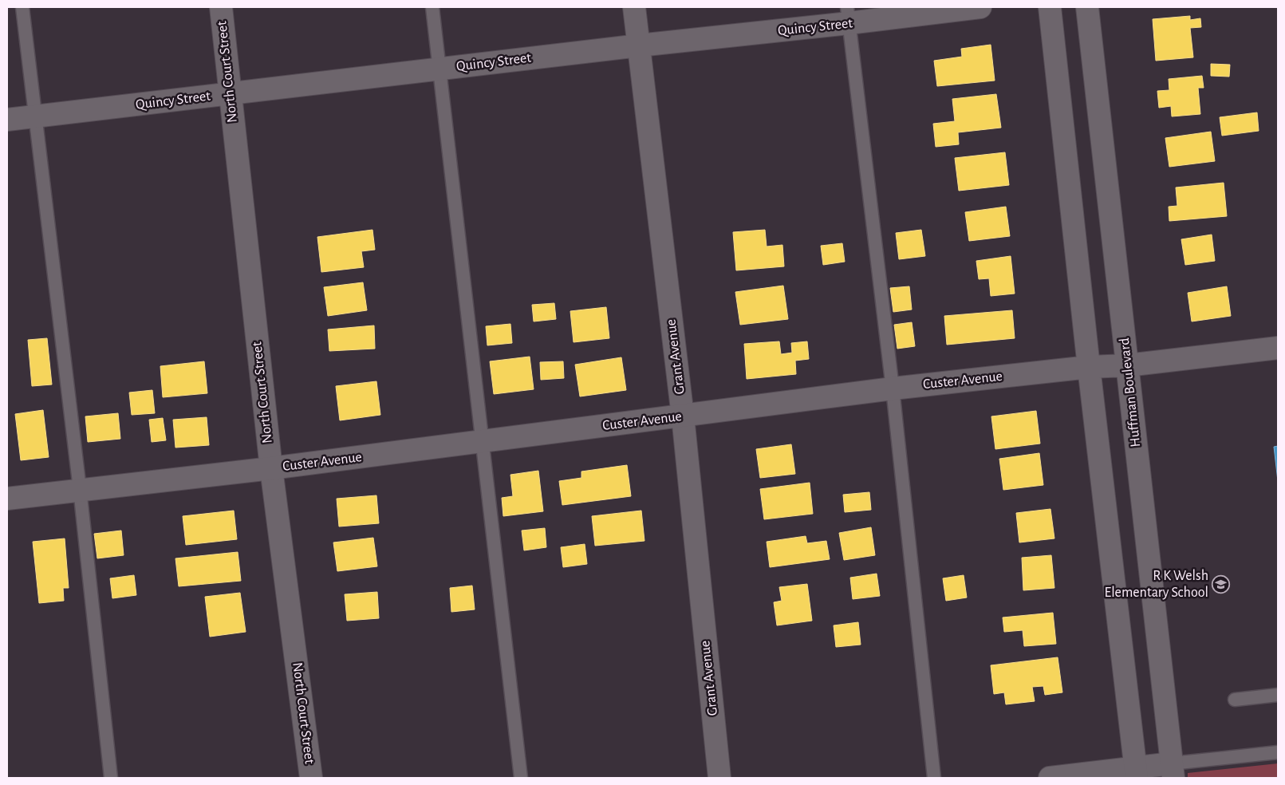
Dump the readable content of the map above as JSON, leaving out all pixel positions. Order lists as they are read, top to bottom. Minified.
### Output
{"streets":{"street":["Quincy Street","North Court Street","Grant Avenue","Custer Avenue","Huffman Boulevard"]},"crossings":[["Quincy Street","North Court Street"],["Quincy Street","Grant Avenue"],["North Court Street","Custer Avenue"],["Grant Avenue","Custer Avenue"],["Custer Avenue","Huffman Boulevard"]],"places":{"school or university":["R K Welsh Elementary School"]}}
